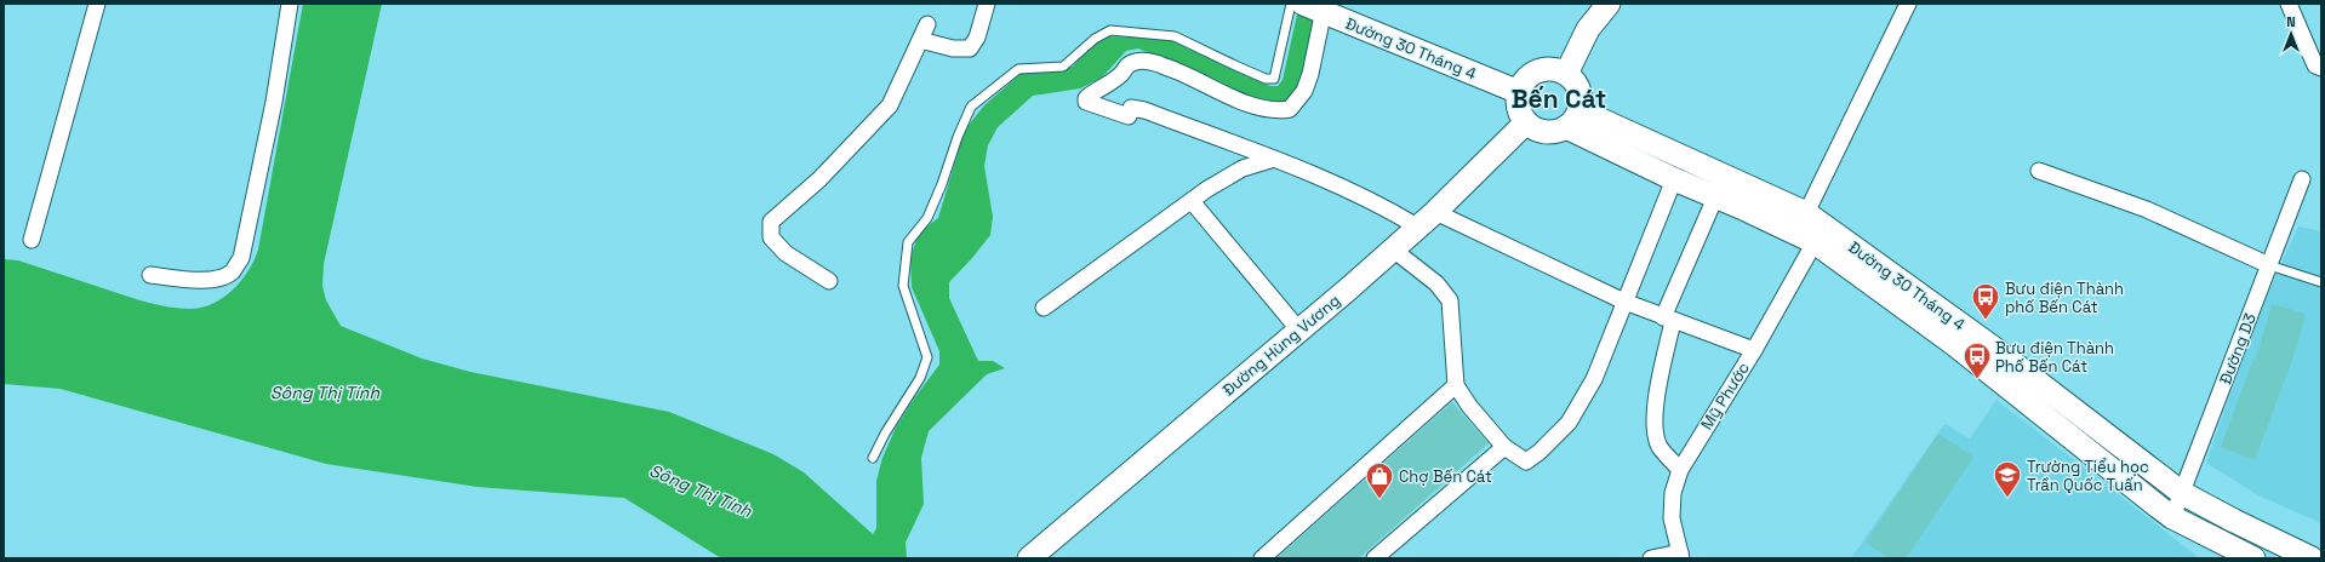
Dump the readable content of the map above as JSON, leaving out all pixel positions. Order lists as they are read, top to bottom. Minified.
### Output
{"streets":{"main road":["Đường 30 Tháng 4","Đường Hùng Vương"],"street":["Đường D3","Mỹ Phước"]},"crossings":[["Đường 30 Tháng 4","Đường Hùng Vương"],["Đường 30 Tháng 4","Đường D3"],["Đường 30 Tháng 4","Mỹ Phước"]],"districts":["Bến Cát"],"water":["Sông Thị Tính"],"places":{"bus stop":["Bưu điện Thành phố Bến Cát","Bưu điện Thành Phố Bến Cát"],"school or university":["Trường Tiểu học Trần Quốc Tuấn"],"shop":["Chợ Bến Cát"]},"north":"top"}
